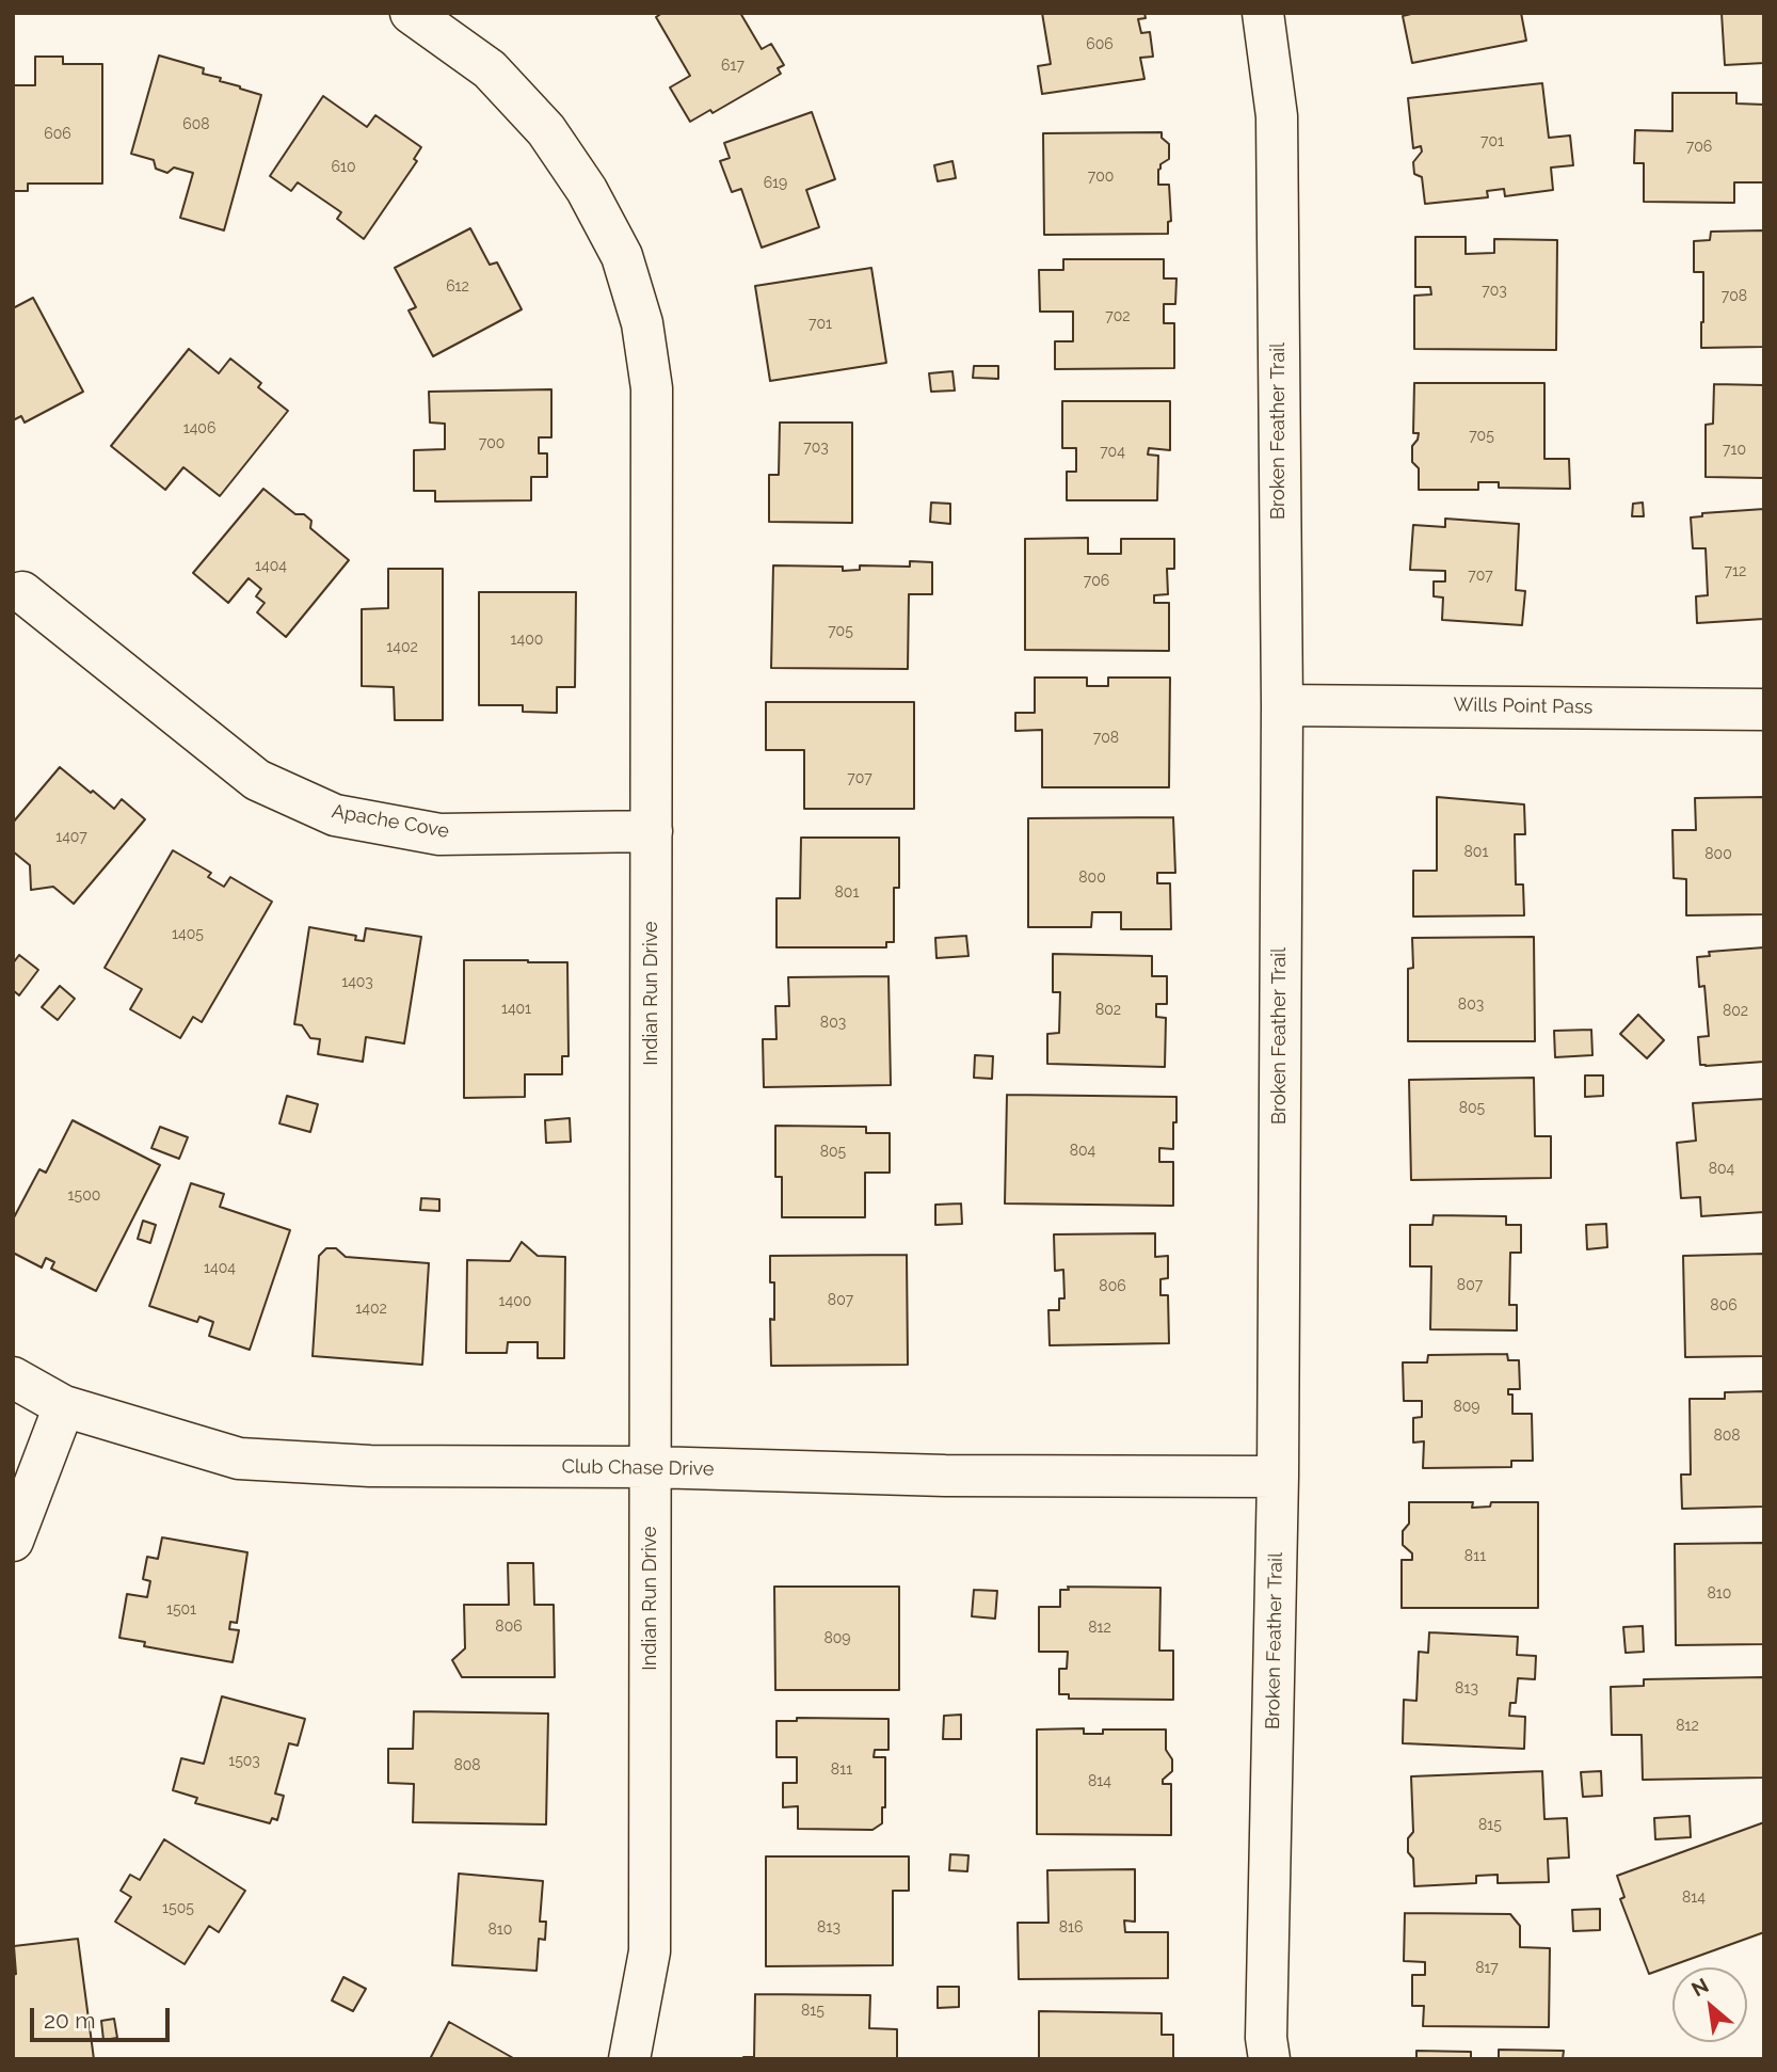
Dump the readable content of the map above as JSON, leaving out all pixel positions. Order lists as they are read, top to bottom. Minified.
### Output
{"streets":{"street":["Broken Feather Trail","Wills Point Pass","Apache Cove","Indian Run Drive","Club Chase Drive"]},"crossings":[["Broken Feather Trail","Wills Point Pass"],["Broken Feather Trail","Club Chase Drive"],["Apache Cove","Indian Run Drive"],["Indian Run Drive","Club Chase Drive"]],"house_numbers":["606","617","608","606","701","706","610","700","619","612","703","708","702","701","1406","705","700","703","710","704","1404","712","707","706","705","1400","1402","708","707","1407","801","800","800","801","1405","1403","803","1401","802","802","803","805","804","805","804","1500","1404","807","806","807","1400","806","1402","809","808","811","810","1501","806","812","809","813","812","1503","808","811","814","815","814","1505","813","816","810","817","815"],"scale_bar":"20 m","north":"top left"}
